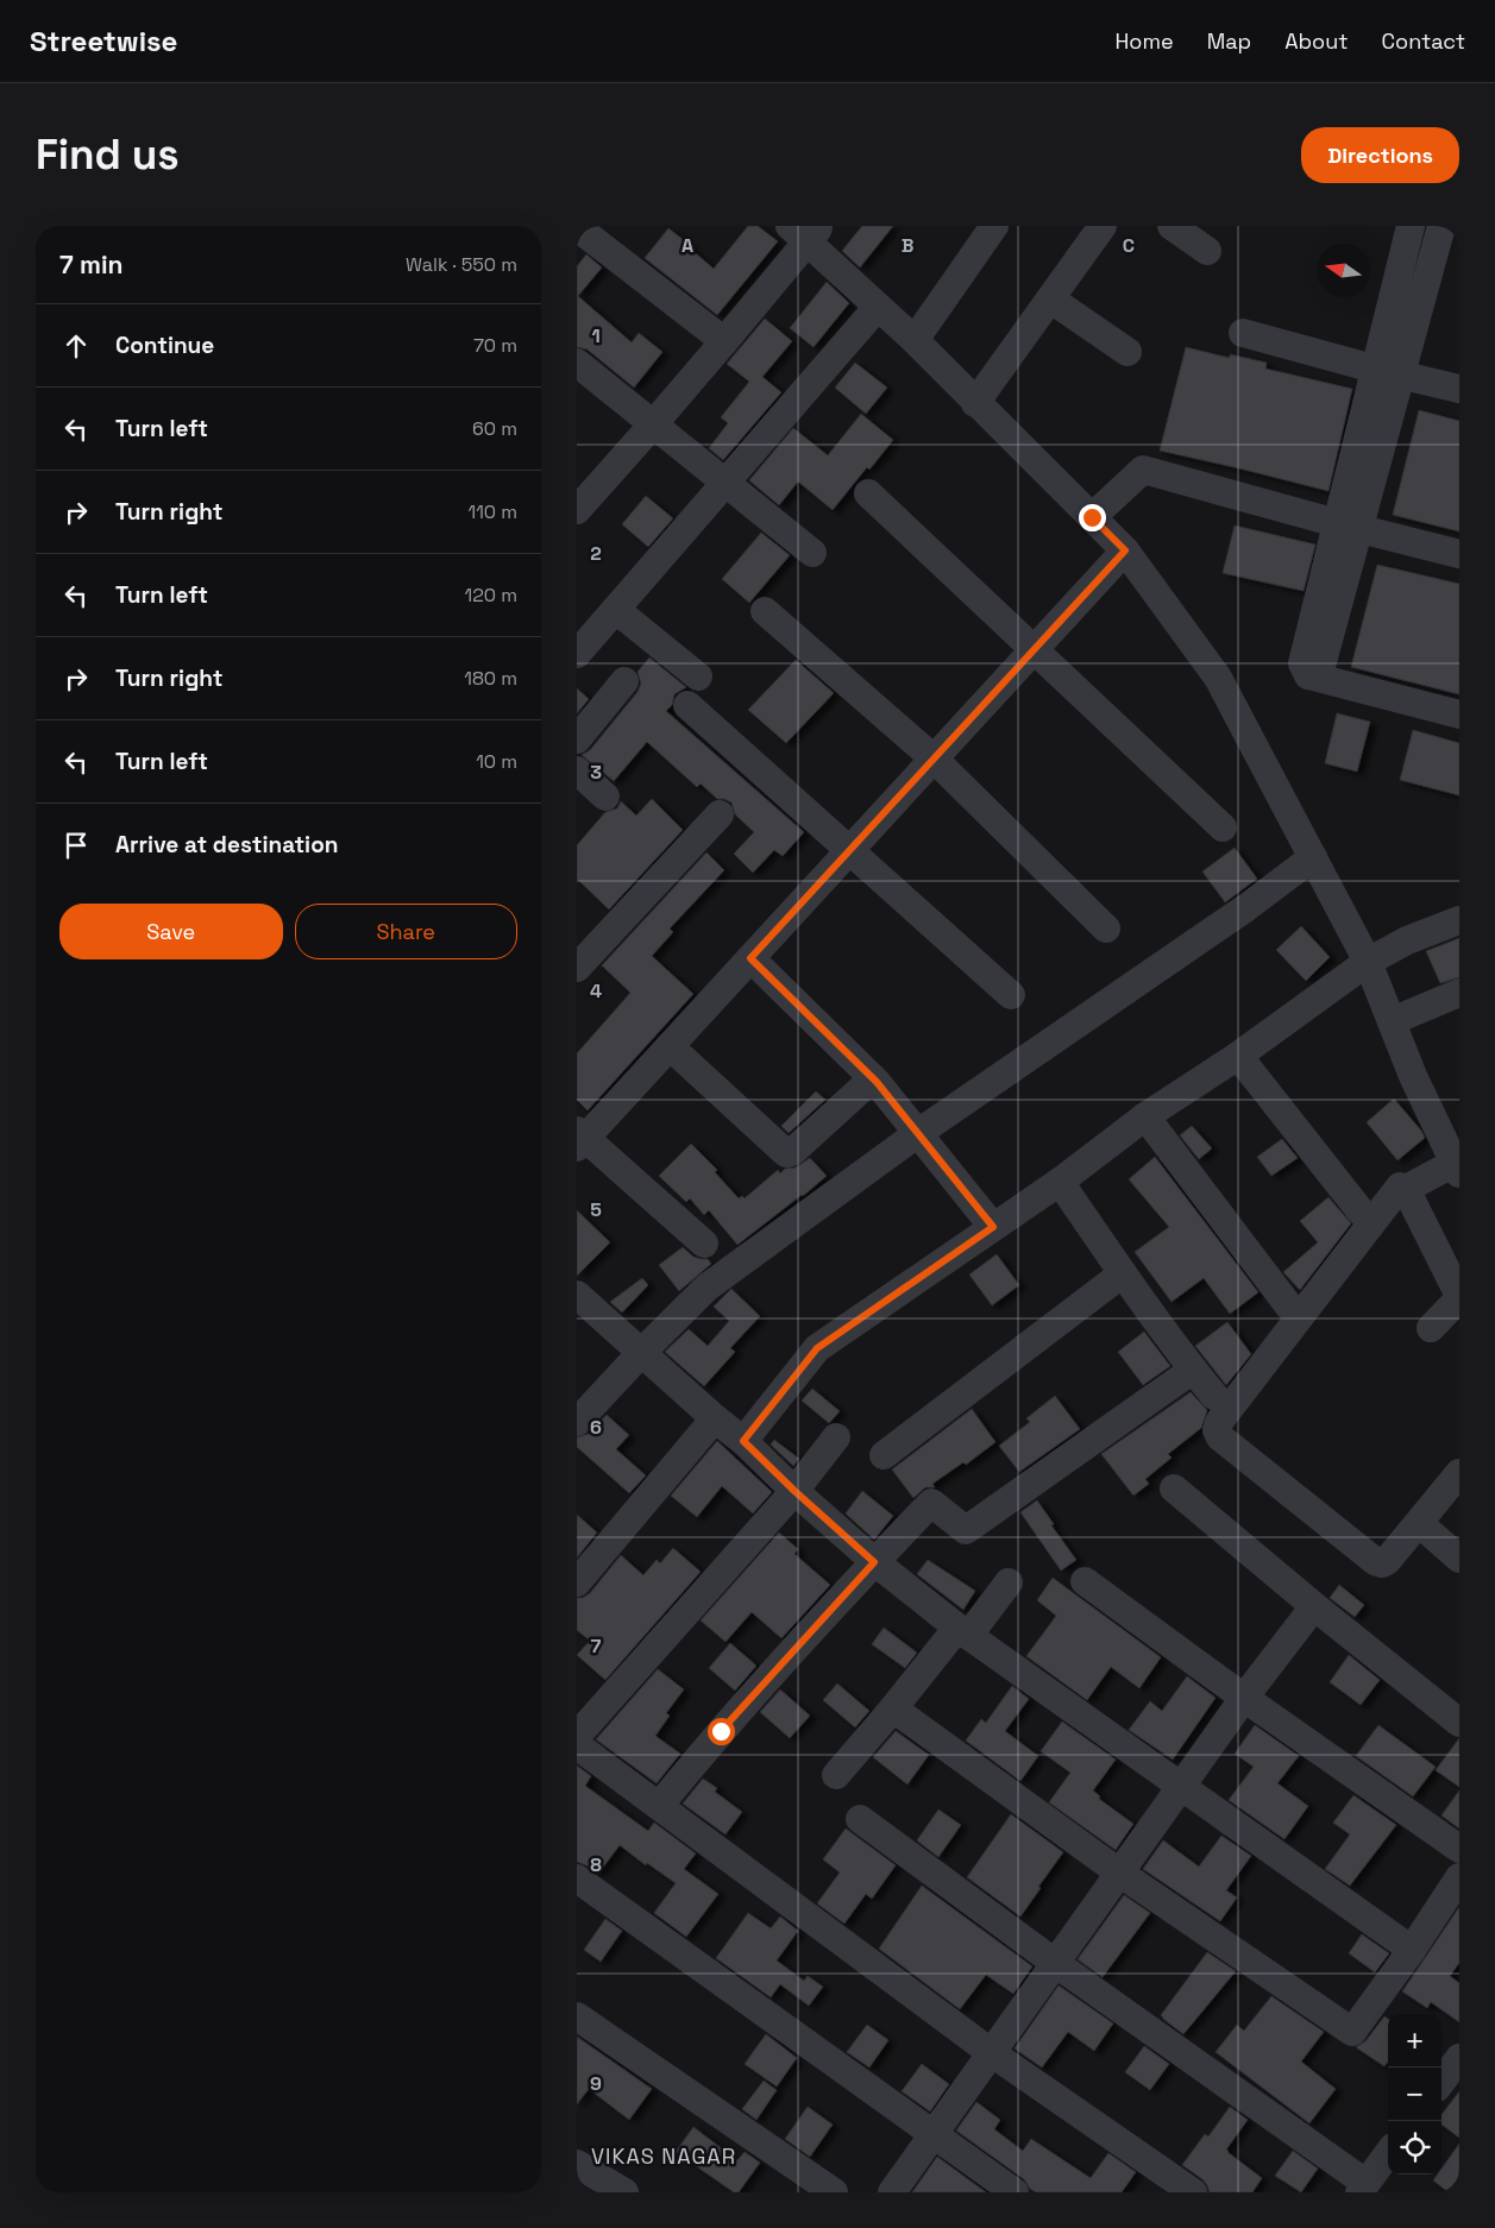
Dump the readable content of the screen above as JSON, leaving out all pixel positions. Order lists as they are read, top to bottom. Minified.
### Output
{"districts":["VIKAS NAGAR"],"north":"left","page":{"header":"Streetwise","nav":["Home","Map","About","Contact"],"buttons":["Directions",["Save","Share"]],"title":"Find us","heading":["7 min","Walk · 550 m"],"list":[["Continue","70 m"],["Turn left","60 m"],["Turn right","110 m"],["Turn left","120 m"],["Turn right","180 m"],["Turn left","10 m"],"Arrive at destination"],"map_buttons":["+","−"]},"grid":{"columns":["A","B","C"],"rows":["1","2","3","4","5","6","7","8","9"]}}
